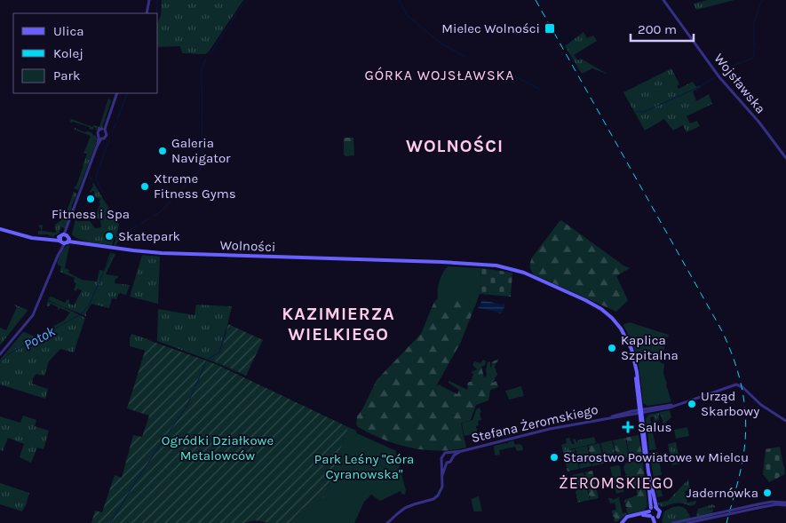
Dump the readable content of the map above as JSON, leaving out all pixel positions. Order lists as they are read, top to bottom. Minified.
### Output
{"streets":{"main road":["Wolności"],"street":["Wojsławska","Stefana Żeromskiego"]},"crossings":[["Wolności","Stefana Żeromskiego"]],"districts":["GÓRKA WOJSŁAWSKA","WOLNOŚCI","KAZIMIERZA WIELKIEGO","ŻEROMSKIEGO"],"water":["Potok"],"parks":["Ogródki Działkowe Metalowców","Park Leśny \"Góra Cyranowska\""],"places":{"transit":["Mielec Wolności"],"other":["Galeria Navigator","Xtreme Fitness Gyms","Fitness i Spa","Skatepark","Kaplica Szpitalna","Urząd Skarbowy","Starostwo Powiatowe w Mielcu","Jadernówka"],"health":["Salus"]},"legend":["Ulica","Kolej","Park"],"scale_bar":"200 m"}
